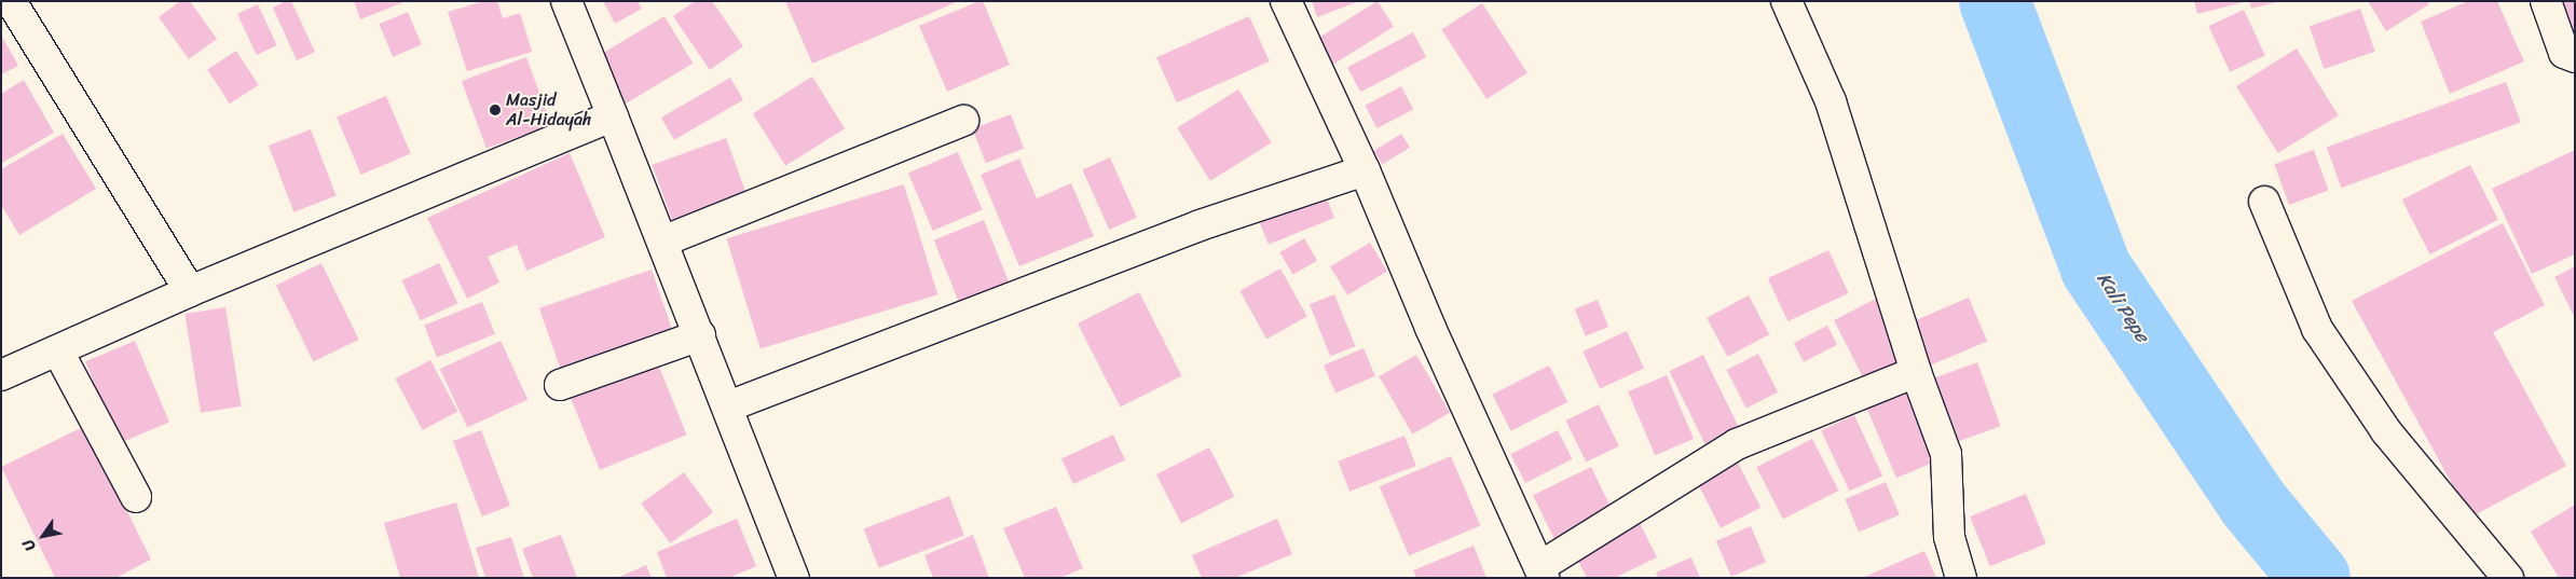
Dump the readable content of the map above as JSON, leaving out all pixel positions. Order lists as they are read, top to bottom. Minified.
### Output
{"water":["Kali Pepe"],"places":["Masjid Al-Hidayah"],"north":"bottom left"}
